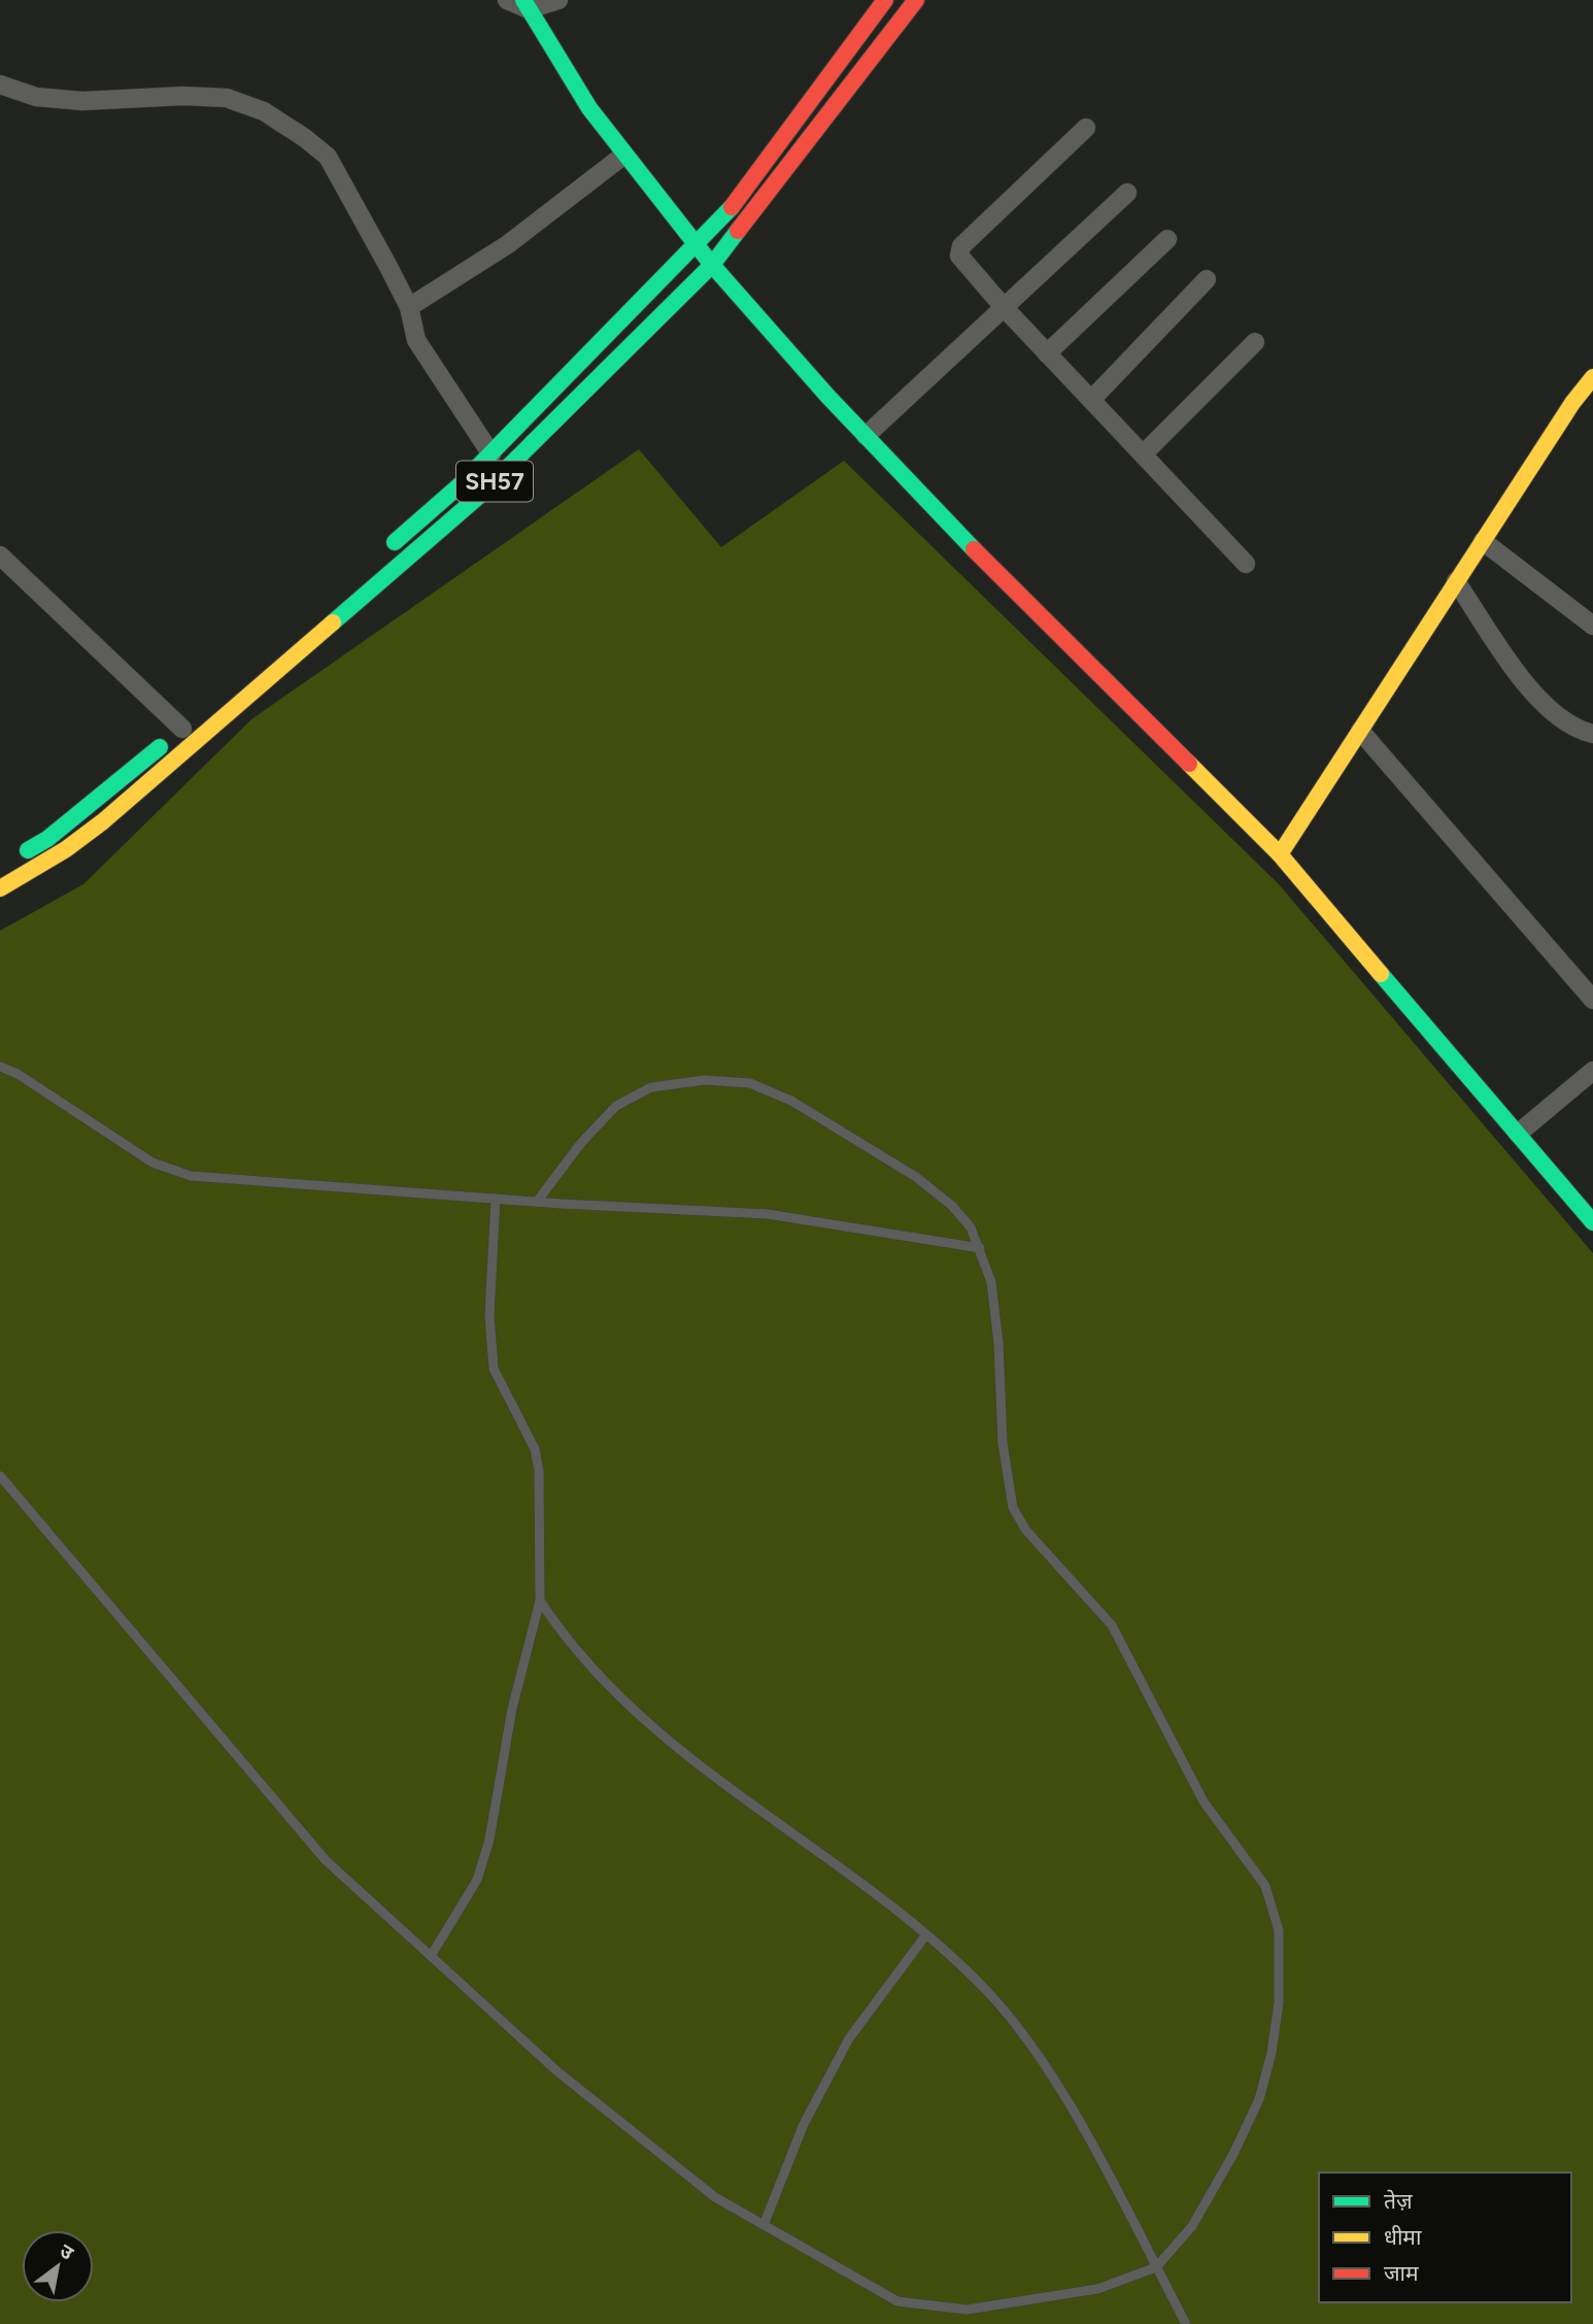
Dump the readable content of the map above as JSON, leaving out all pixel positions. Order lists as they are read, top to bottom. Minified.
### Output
{"streets":{"main road":["SH57"]},"legend":["तेज़","धीमा","जाम"],"north":"top right"}
